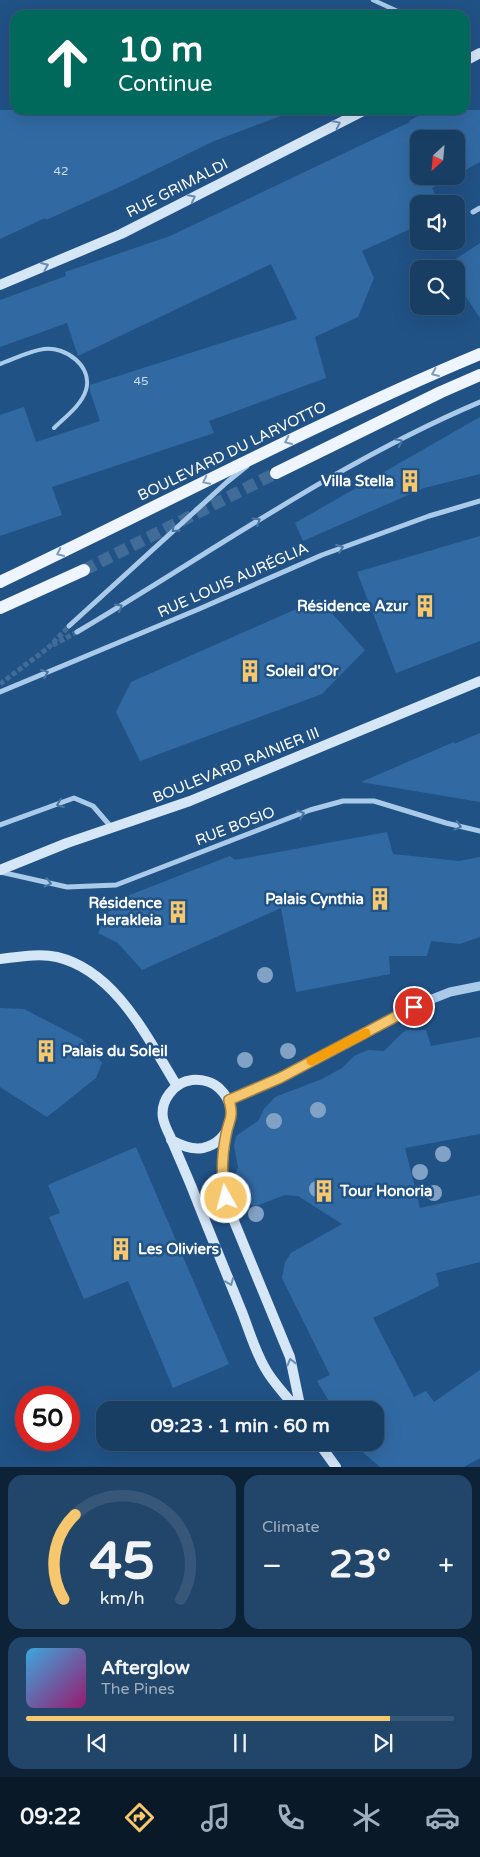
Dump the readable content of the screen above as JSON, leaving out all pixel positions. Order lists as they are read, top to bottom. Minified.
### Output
{"streets":{"main road":["RUE GRIMALDI","BOULEVARD DU LARVOTTO","BOULEVARD RAINIER III"],"street":["RUE LOUIS AURÉGLIA","RUE BOSIO"]},"crossings":[["BOULEVARD RAINIER III","RUE BOSIO"]],"one_way":["RUE GRIMALDI","RUE LOUIS AURÉGLIA","RUE BOSIO"],"places":{"building":["Villa Stella","Résidence Azur","Soleil d'Or","Palais Cynthia","Résidence Herakleia","Palais du Soleil","Tour Honoria","Les Oliviers"]},"house_numbers":["42","45"],"north":"bottom left","page":{"turn":["10 m","Continue"],"limit":"50","trip":"09:23 · 1 min · 60 m","tile":"Climate","heat":["−","23°","+"],"song":["Afterglow","The Pines"],"tabs":"09:22","gauge":["45","km/h"]}}
